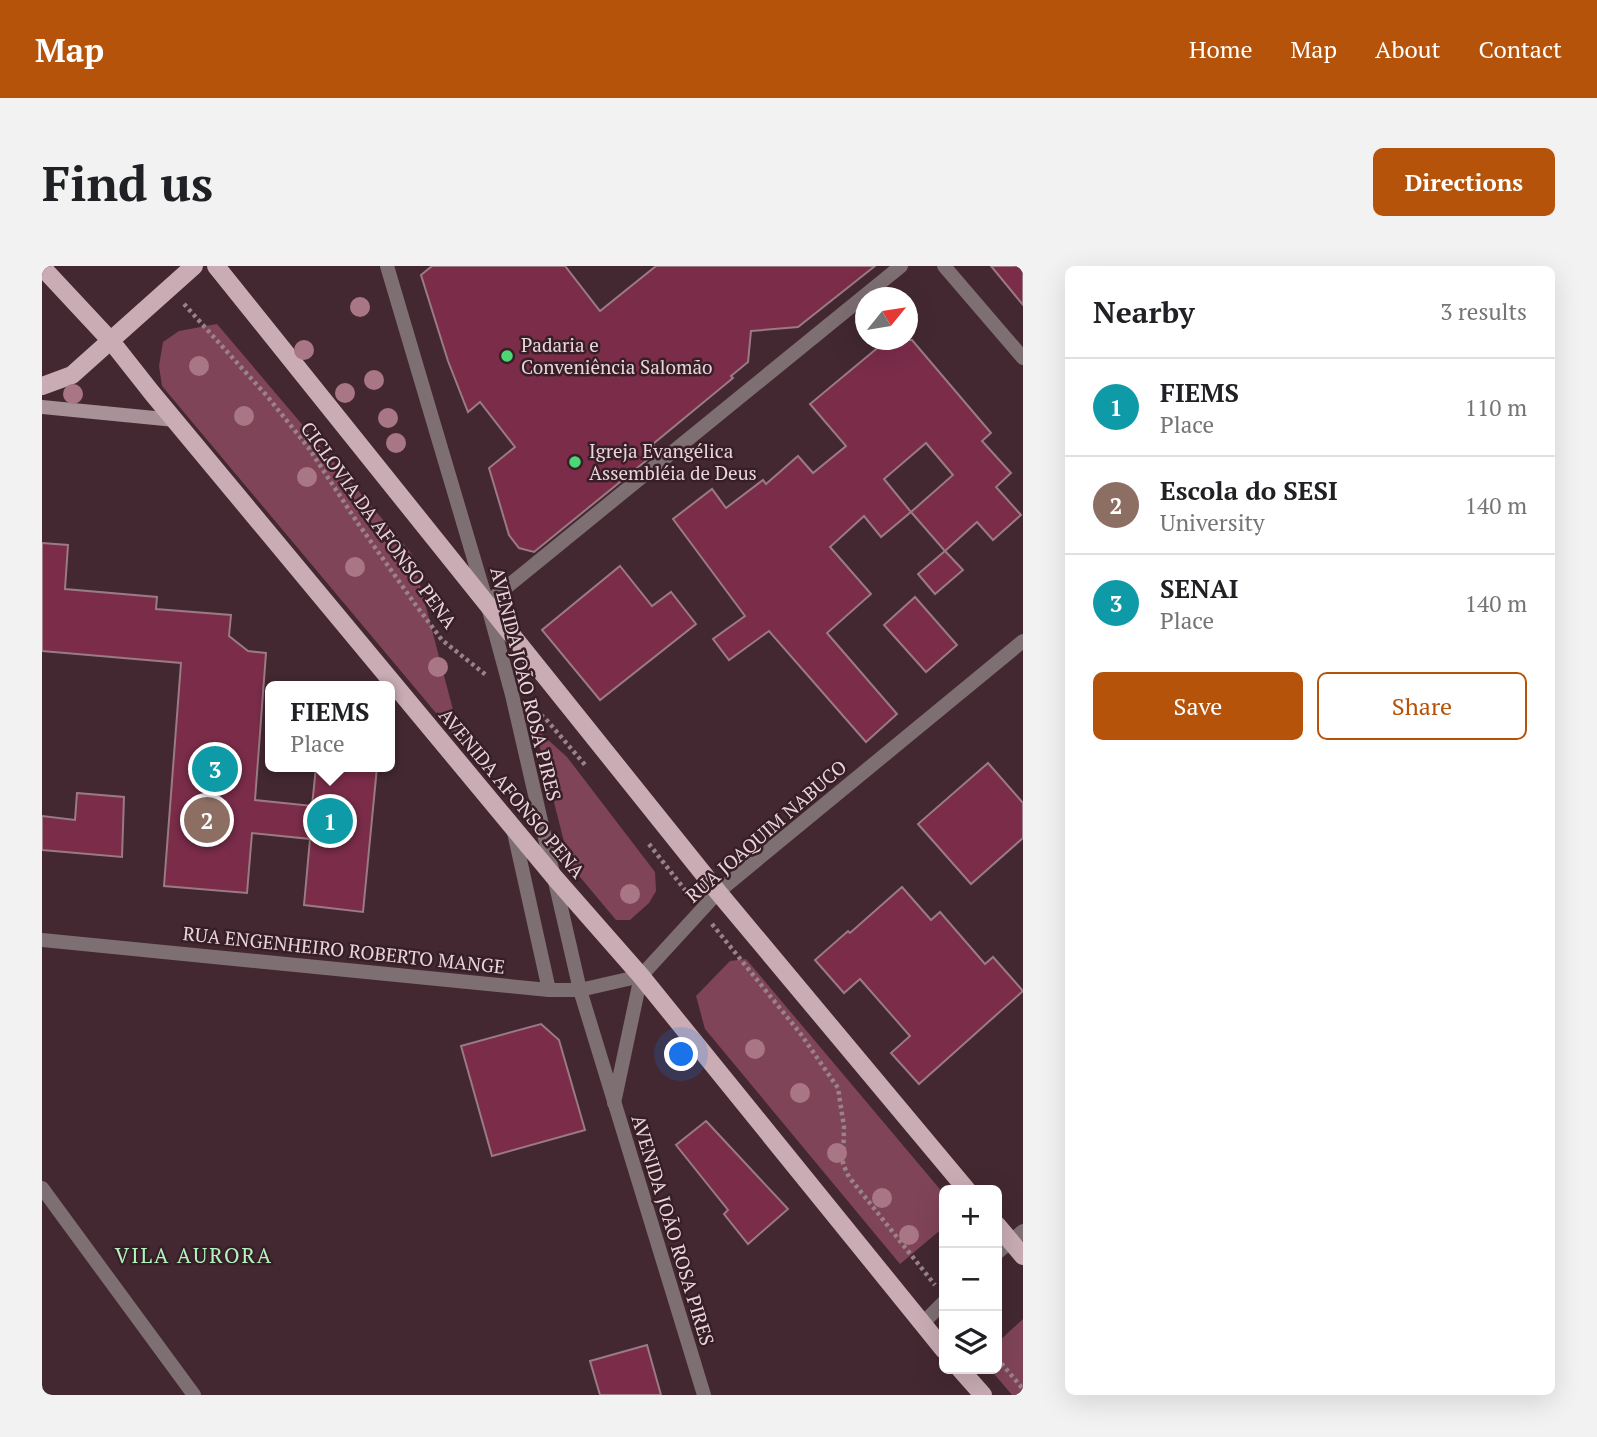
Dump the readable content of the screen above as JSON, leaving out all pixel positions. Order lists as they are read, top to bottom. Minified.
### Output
{"streets":{"main road":["AVENIDA AFONSO PENA"],"street":["AVENIDA JOÃO ROSA PIRES","RUA JOAQUIM NABUCO","RUA ENGENHEIRO ROBERTO MANGE"],"path":["CICLOVIA DA AFONSO PENA"]},"crossings":[["CICLOVIA DA AFONSO PENA","AVENIDA JOÃO ROSA PIRES"],["AVENIDA JOÃO ROSA PIRES","AVENIDA AFONSO PENA"],["AVENIDA JOÃO ROSA PIRES","RUA JOAQUIM NABUCO"],["AVENIDA JOÃO ROSA PIRES","RUA ENGENHEIRO ROBERTO MANGE"],["AVENIDA AFONSO PENA","RUA JOAQUIM NABUCO"],["AVENIDA AFONSO PENA","RUA ENGENHEIRO ROBERTO MANGE"],["RUA JOAQUIM NABUCO","RUA ENGENHEIRO ROBERTO MANGE"]],"districts":["VILA AURORA"],"places":["Padaria e Conveniência Salomão","Igreja Evangélica Assembléia de Deus"],"north":"top right","page":{"header":"Map","nav":["Home","Map","About","Contact"],"buttons":["Directions",["Save","Share"]],"title":"Find us","heading":["Nearby","3 results"],"list":[{"mark":"1","name":"FIEMS","note":"Place","value":"110 m"},{"mark":"2","name":"Escola do SESI","note":"University","value":"140 m"},{"mark":"3","name":"SENAI","note":"Place","value":"140 m"}],"popup":["FIEMS","Place"],"pins":["3","2","1"],"map_buttons":["+","−"]}}
